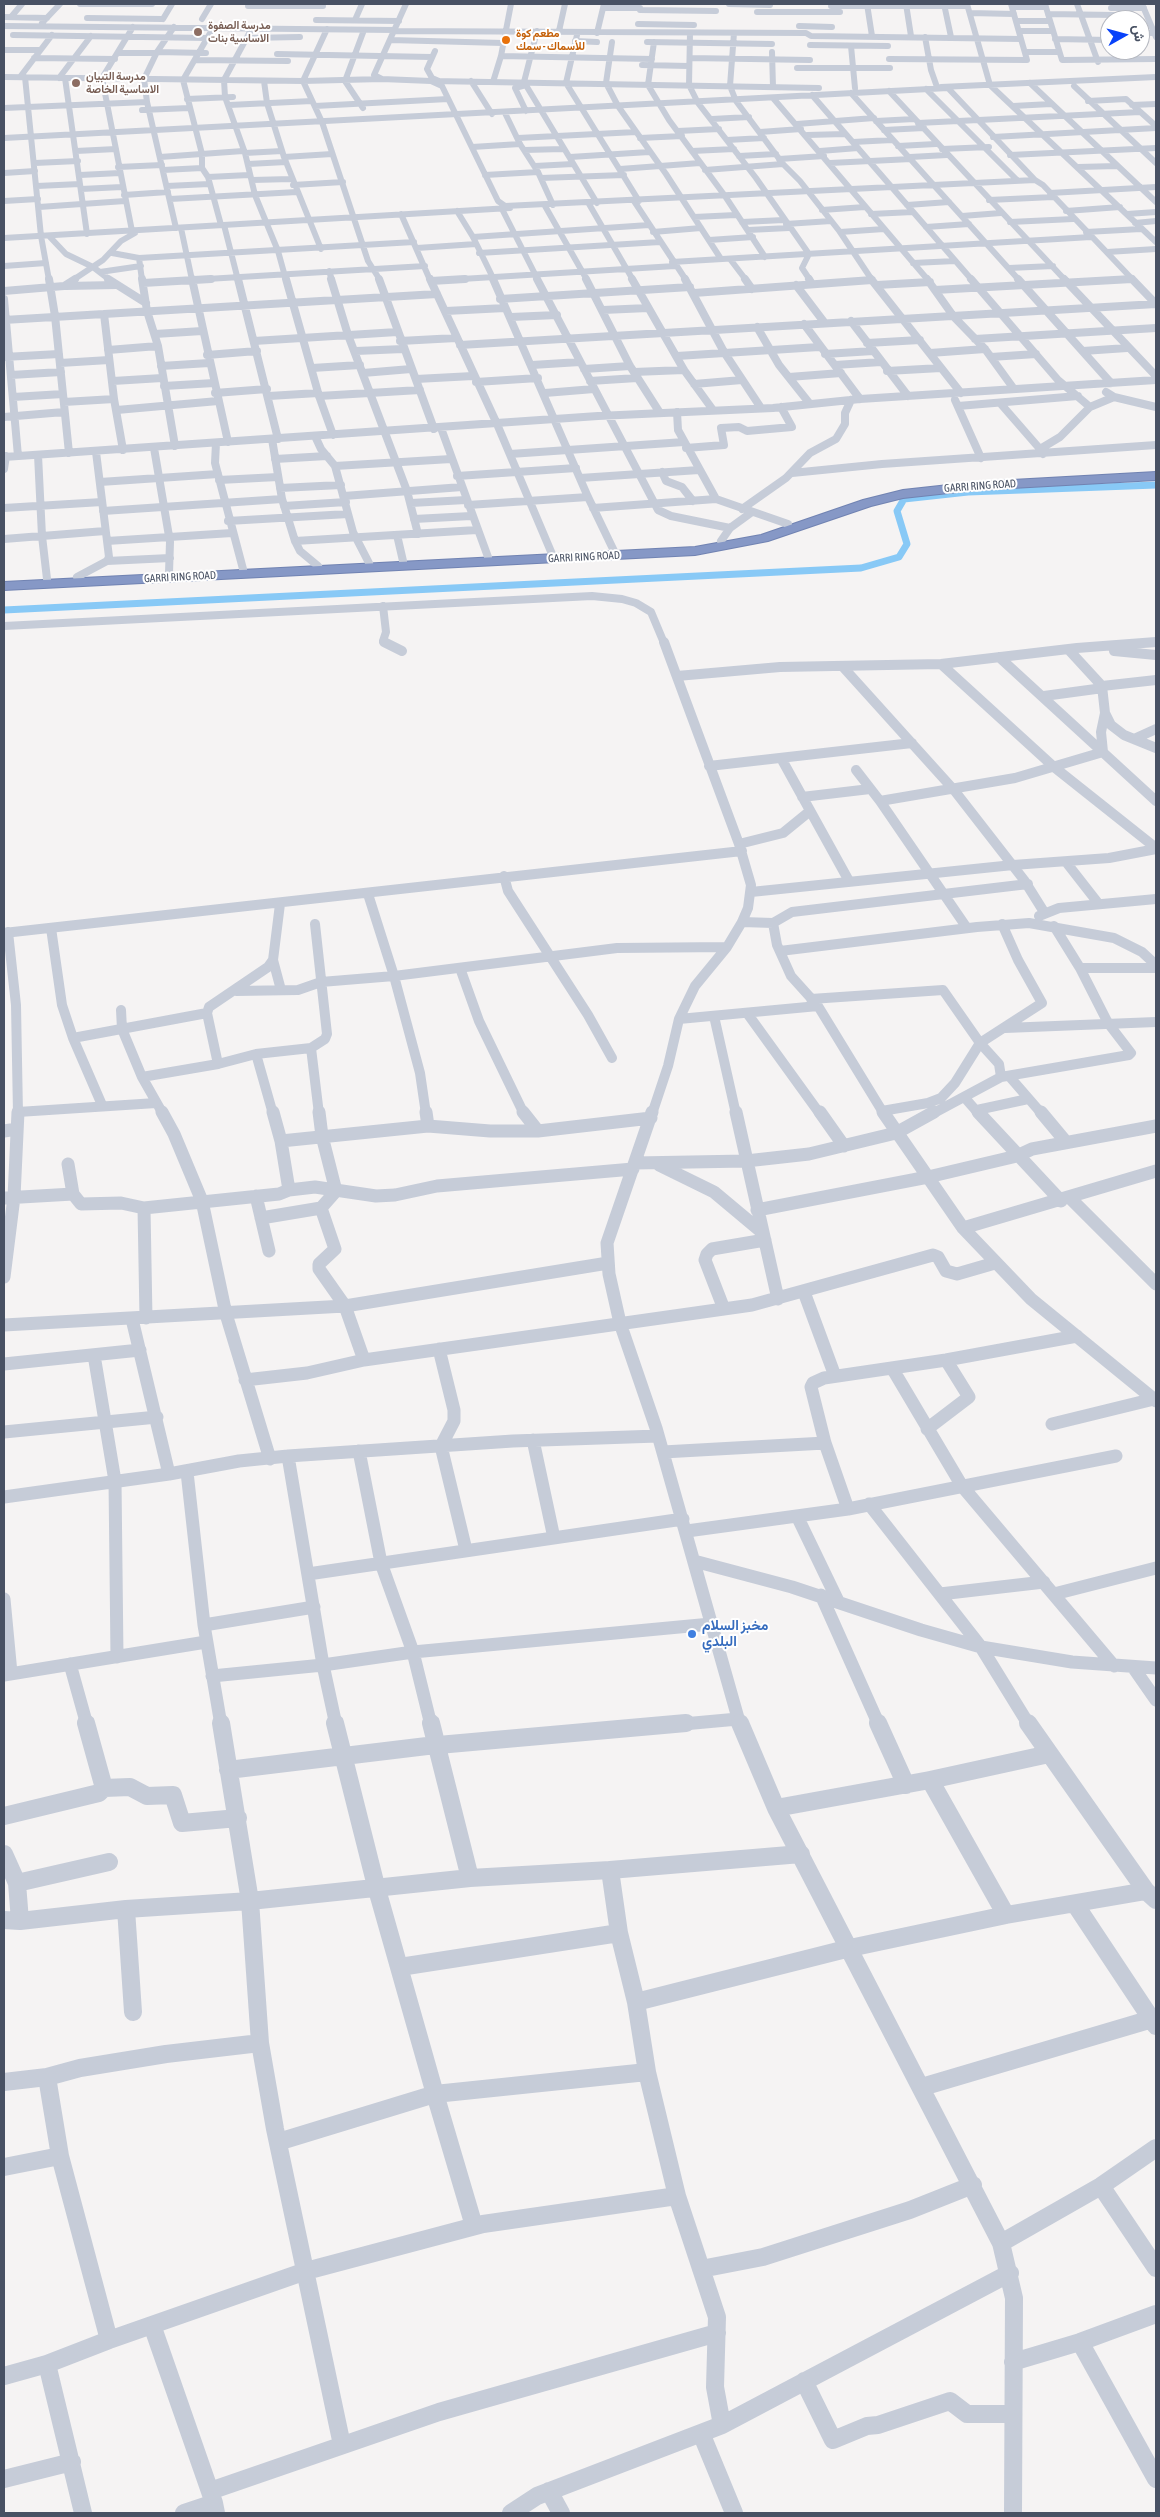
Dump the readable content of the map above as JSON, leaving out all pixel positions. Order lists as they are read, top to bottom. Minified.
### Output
{"streets":{"highway":["GARRI RING ROAD"]},"places":["مدرسة الصفوة الاساسية بنات","مطعم كوة للأسماك - سمك","مدرسة التبيان الاساسية الخاصة","مخبز السلام البلدي"],"north":"right"}
